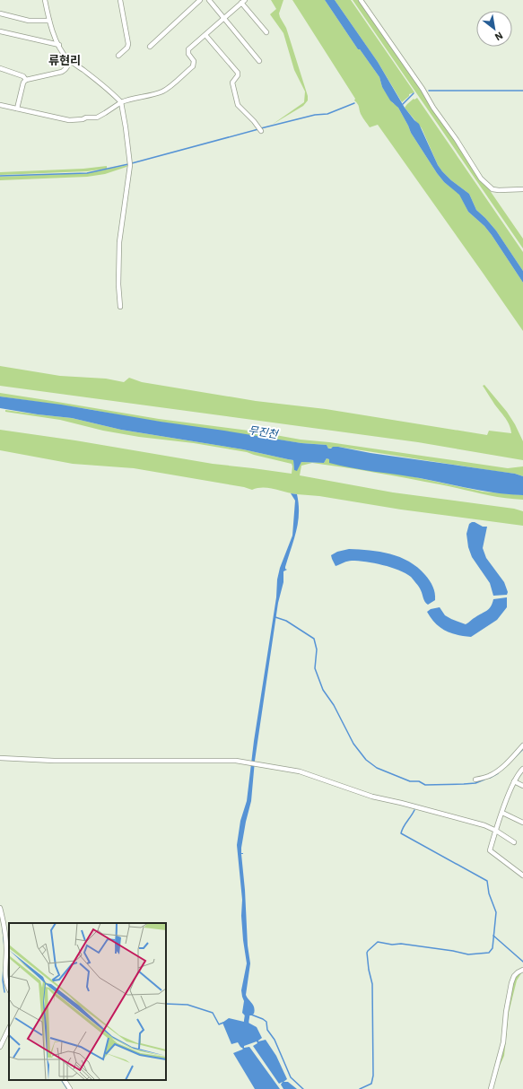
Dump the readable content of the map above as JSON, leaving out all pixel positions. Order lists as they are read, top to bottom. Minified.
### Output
{"districts":["류현리"],"water":["무진천"],"north":"bottom right"}
